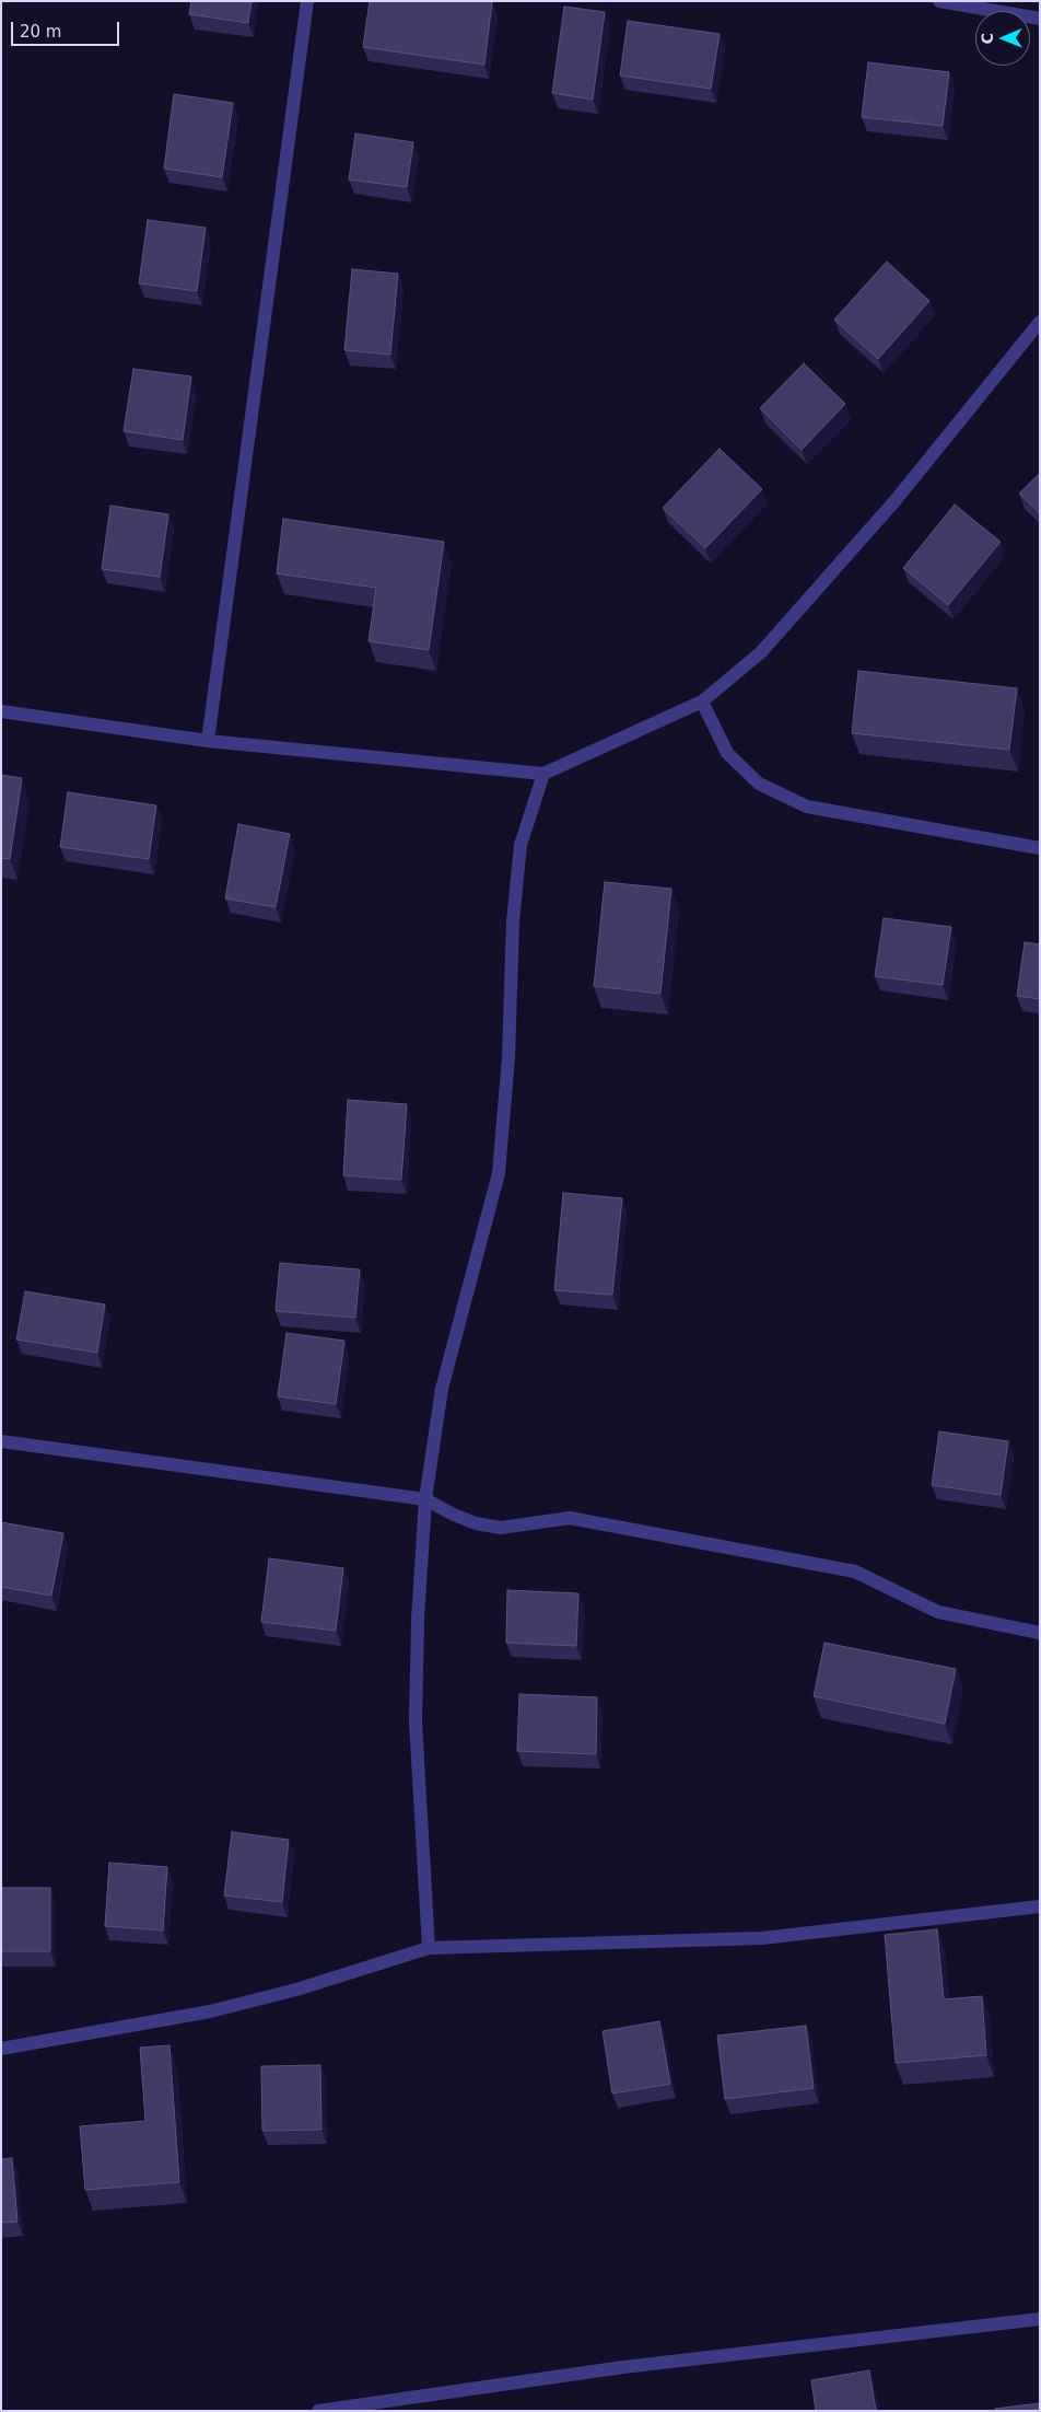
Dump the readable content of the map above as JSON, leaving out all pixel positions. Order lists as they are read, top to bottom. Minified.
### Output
{"scale_bar":"20 m","north":"left"}
